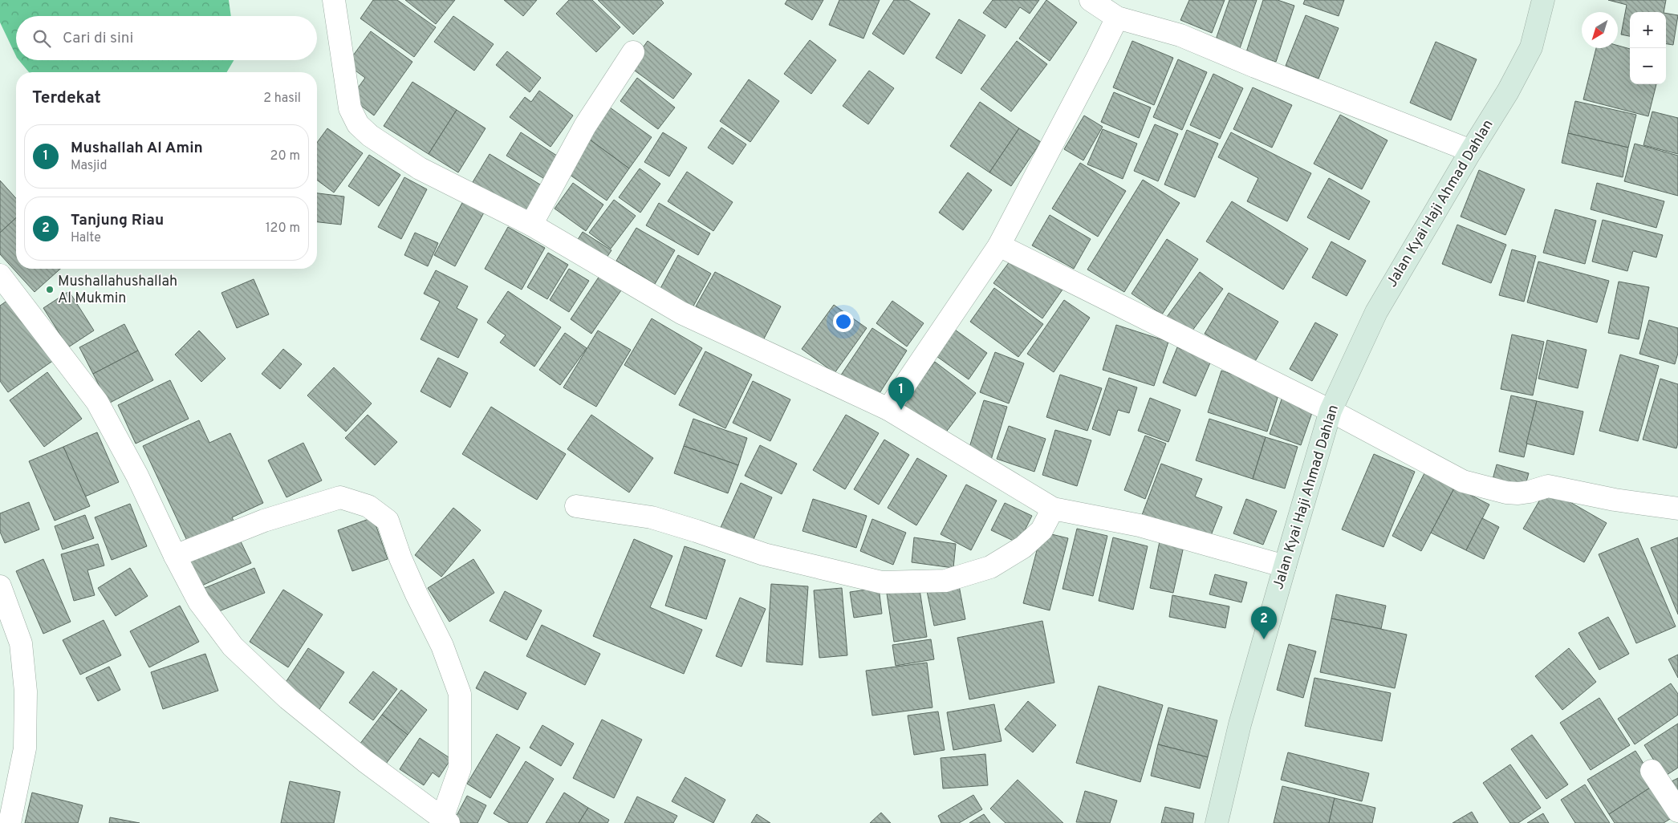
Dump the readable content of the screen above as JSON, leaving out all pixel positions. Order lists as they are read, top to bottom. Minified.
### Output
{"streets":{"main road":["Jalan Kyai Haji Ahmad Dahlan"]},"places":["Mushallahushallah Al Mukmin"],"north":"bottom left","page":{"map_buttons":["+","−"],"search":"Cari di sini","heading":["Terdekat","2 hasil"],"list":[{"mark":"1","name":"Mushallah Al Amin","note":"Masjid","value":"20 m"},{"mark":"2","name":"Tanjung Riau","note":"Halte","value":"120 m"}],"pins":["1","2"]}}
